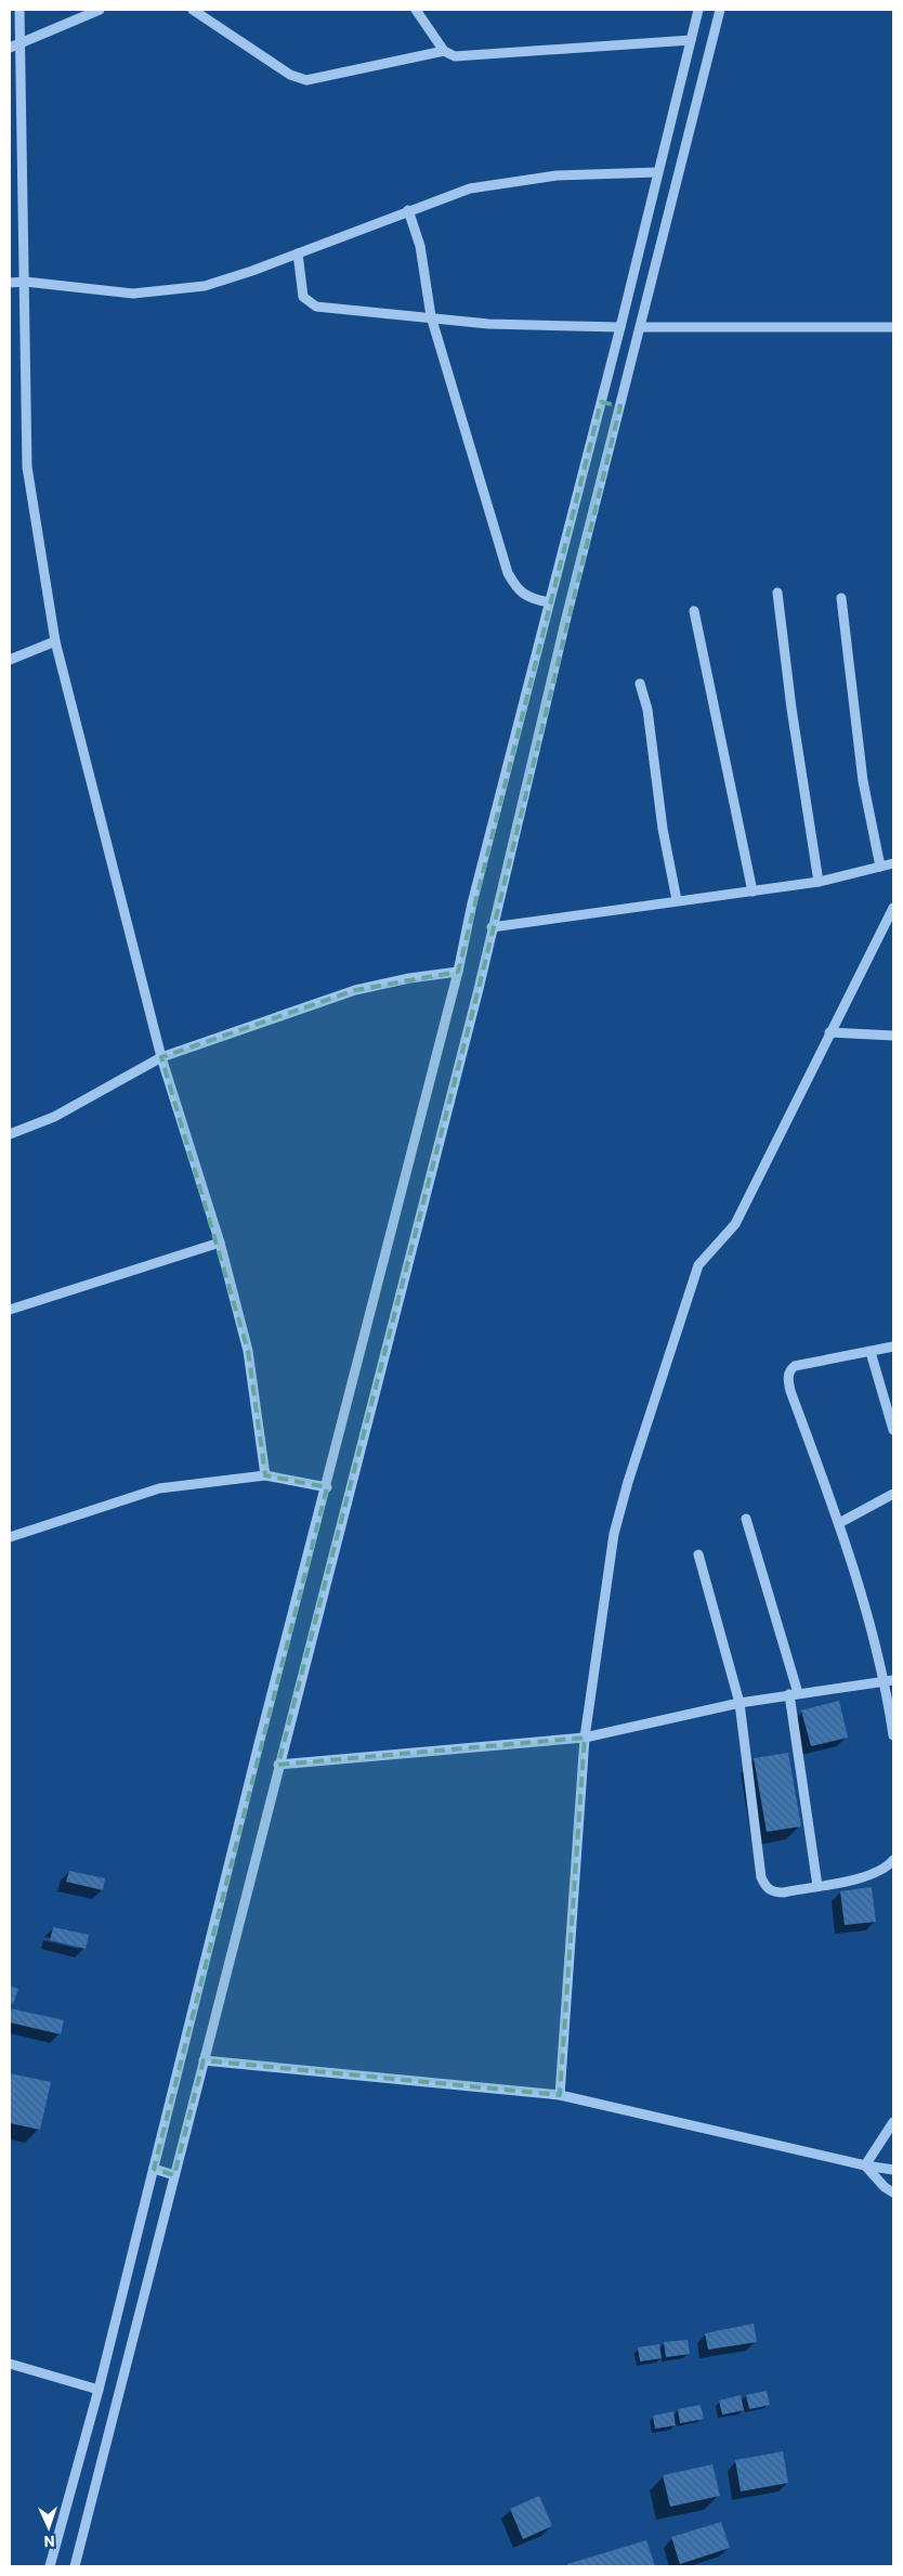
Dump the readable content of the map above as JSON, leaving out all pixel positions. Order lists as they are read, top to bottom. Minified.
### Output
{"north":"bottom"}
